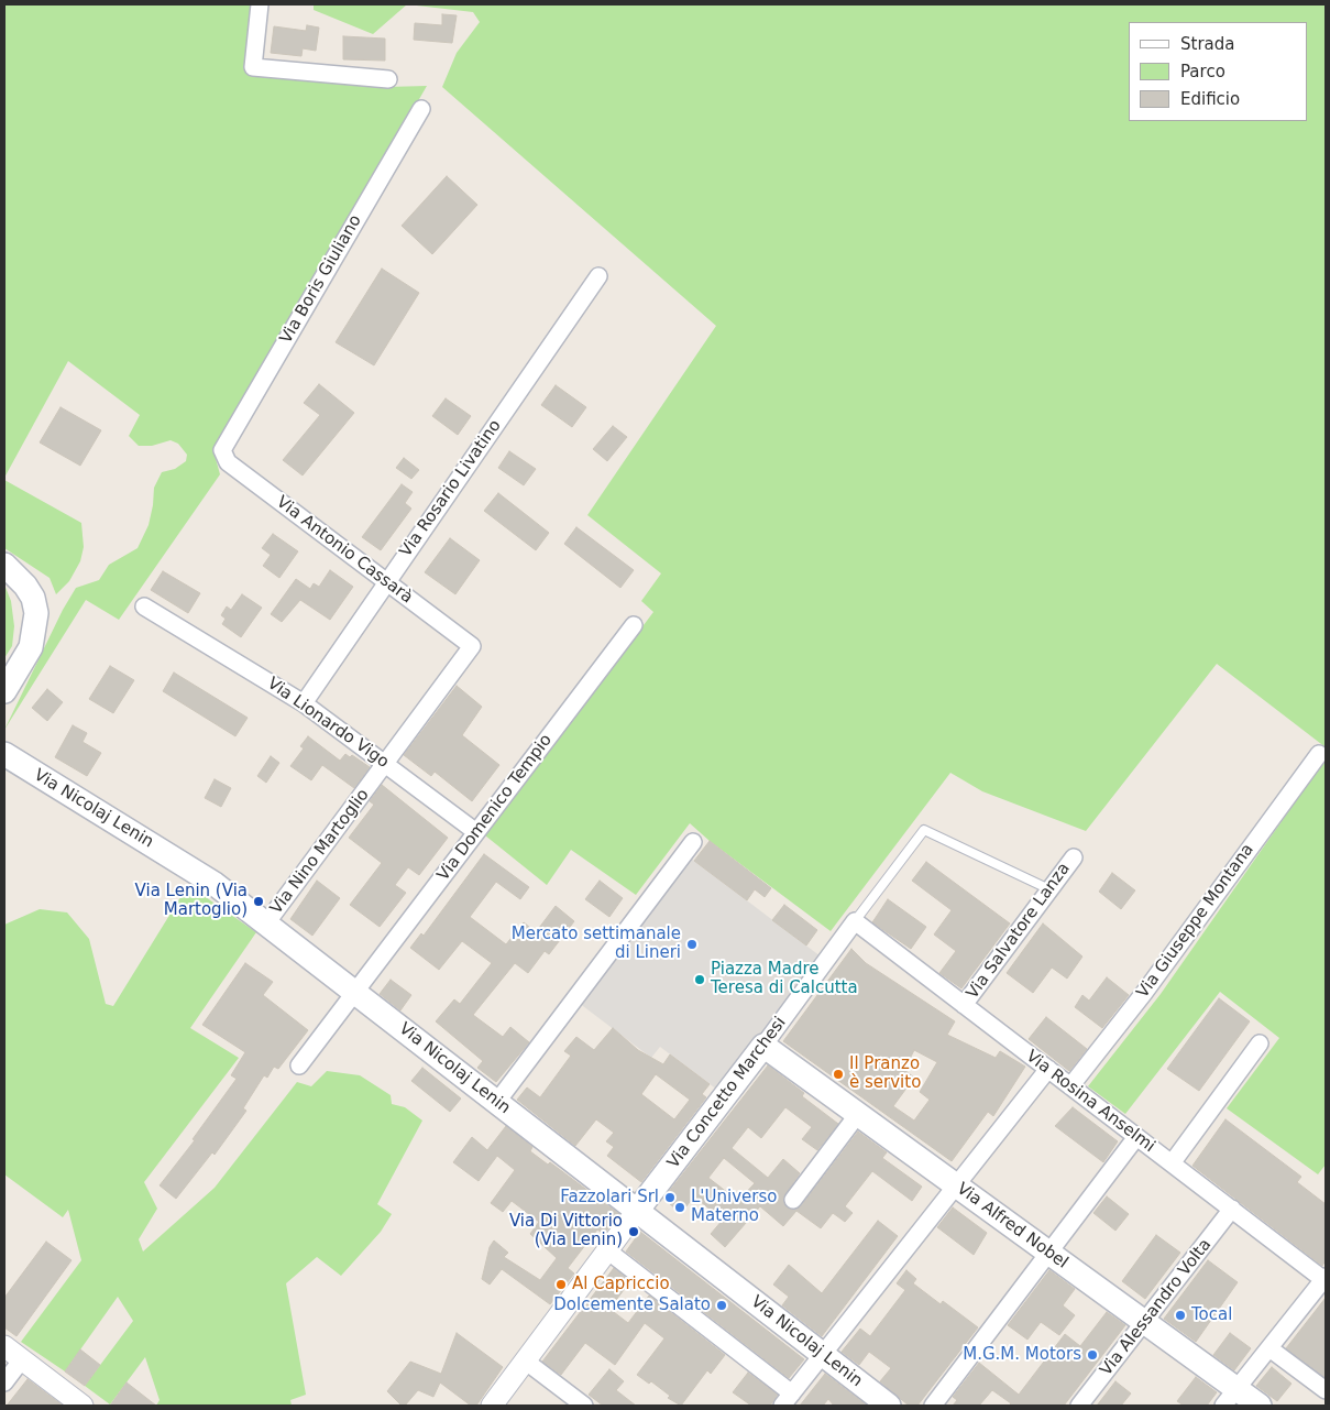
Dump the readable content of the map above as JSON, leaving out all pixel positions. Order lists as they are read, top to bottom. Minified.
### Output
{"streets":{"main road":["Via Nicolaj Lenin","Via Concetto Marchesi","Via Alfred Nobel"],"street":["Via Boris Giuliano","Via Rosario Livatino","Via Antonio Cassarà","Via Lionardo Vigo","Via Domenico Tempio","Via Nino Martoglio","Via Giuseppe Montana","Via Salvatore Lanza","Via Rosina Anselmi","Via Alessandro Volta"]},"crossings":[["Via Boris Giuliano","Via Antonio Cassarà"],["Via Rosario Livatino","Via Antonio Cassarà"],["Via Rosario Livatino","Via Lionardo Vigo"],["Via Antonio Cassarà","Via Nino Martoglio"],["Via Lionardo Vigo","Via Domenico Tempio"],["Via Lionardo Vigo","Via Nino Martoglio"],["Via Domenico Tempio","Via Nicolaj Lenin"],["Via Nicolaj Lenin","Via Nino Martoglio"],["Via Nicolaj Lenin","Via Concetto Marchesi"],["Via Giuseppe Montana","Via Rosina Anselmi"],["Via Salvatore Lanza","Via Rosina Anselmi"],["Via Concetto Marchesi","Via Rosina Anselmi"],["Via Concetto Marchesi","Via Alfred Nobel"],["Via Rosina Anselmi","Via Alessandro Volta"],["Via Alfred Nobel","Via Alessandro Volta"]],"places":["Via Lenin (Via Martoglio)","Mercato settimanale di Lineri","Piazza Madre Teresa di Calcutta","Il Pranzo è servito","Fazzolari Srl","L'Universo Materno","Via Di Vittorio (Via Lenin)","Al Capriccio","Dolcemente Salato","Tocal","M.G.M. Motors"],"legend":["Strada","Parco","Edificio"]}
